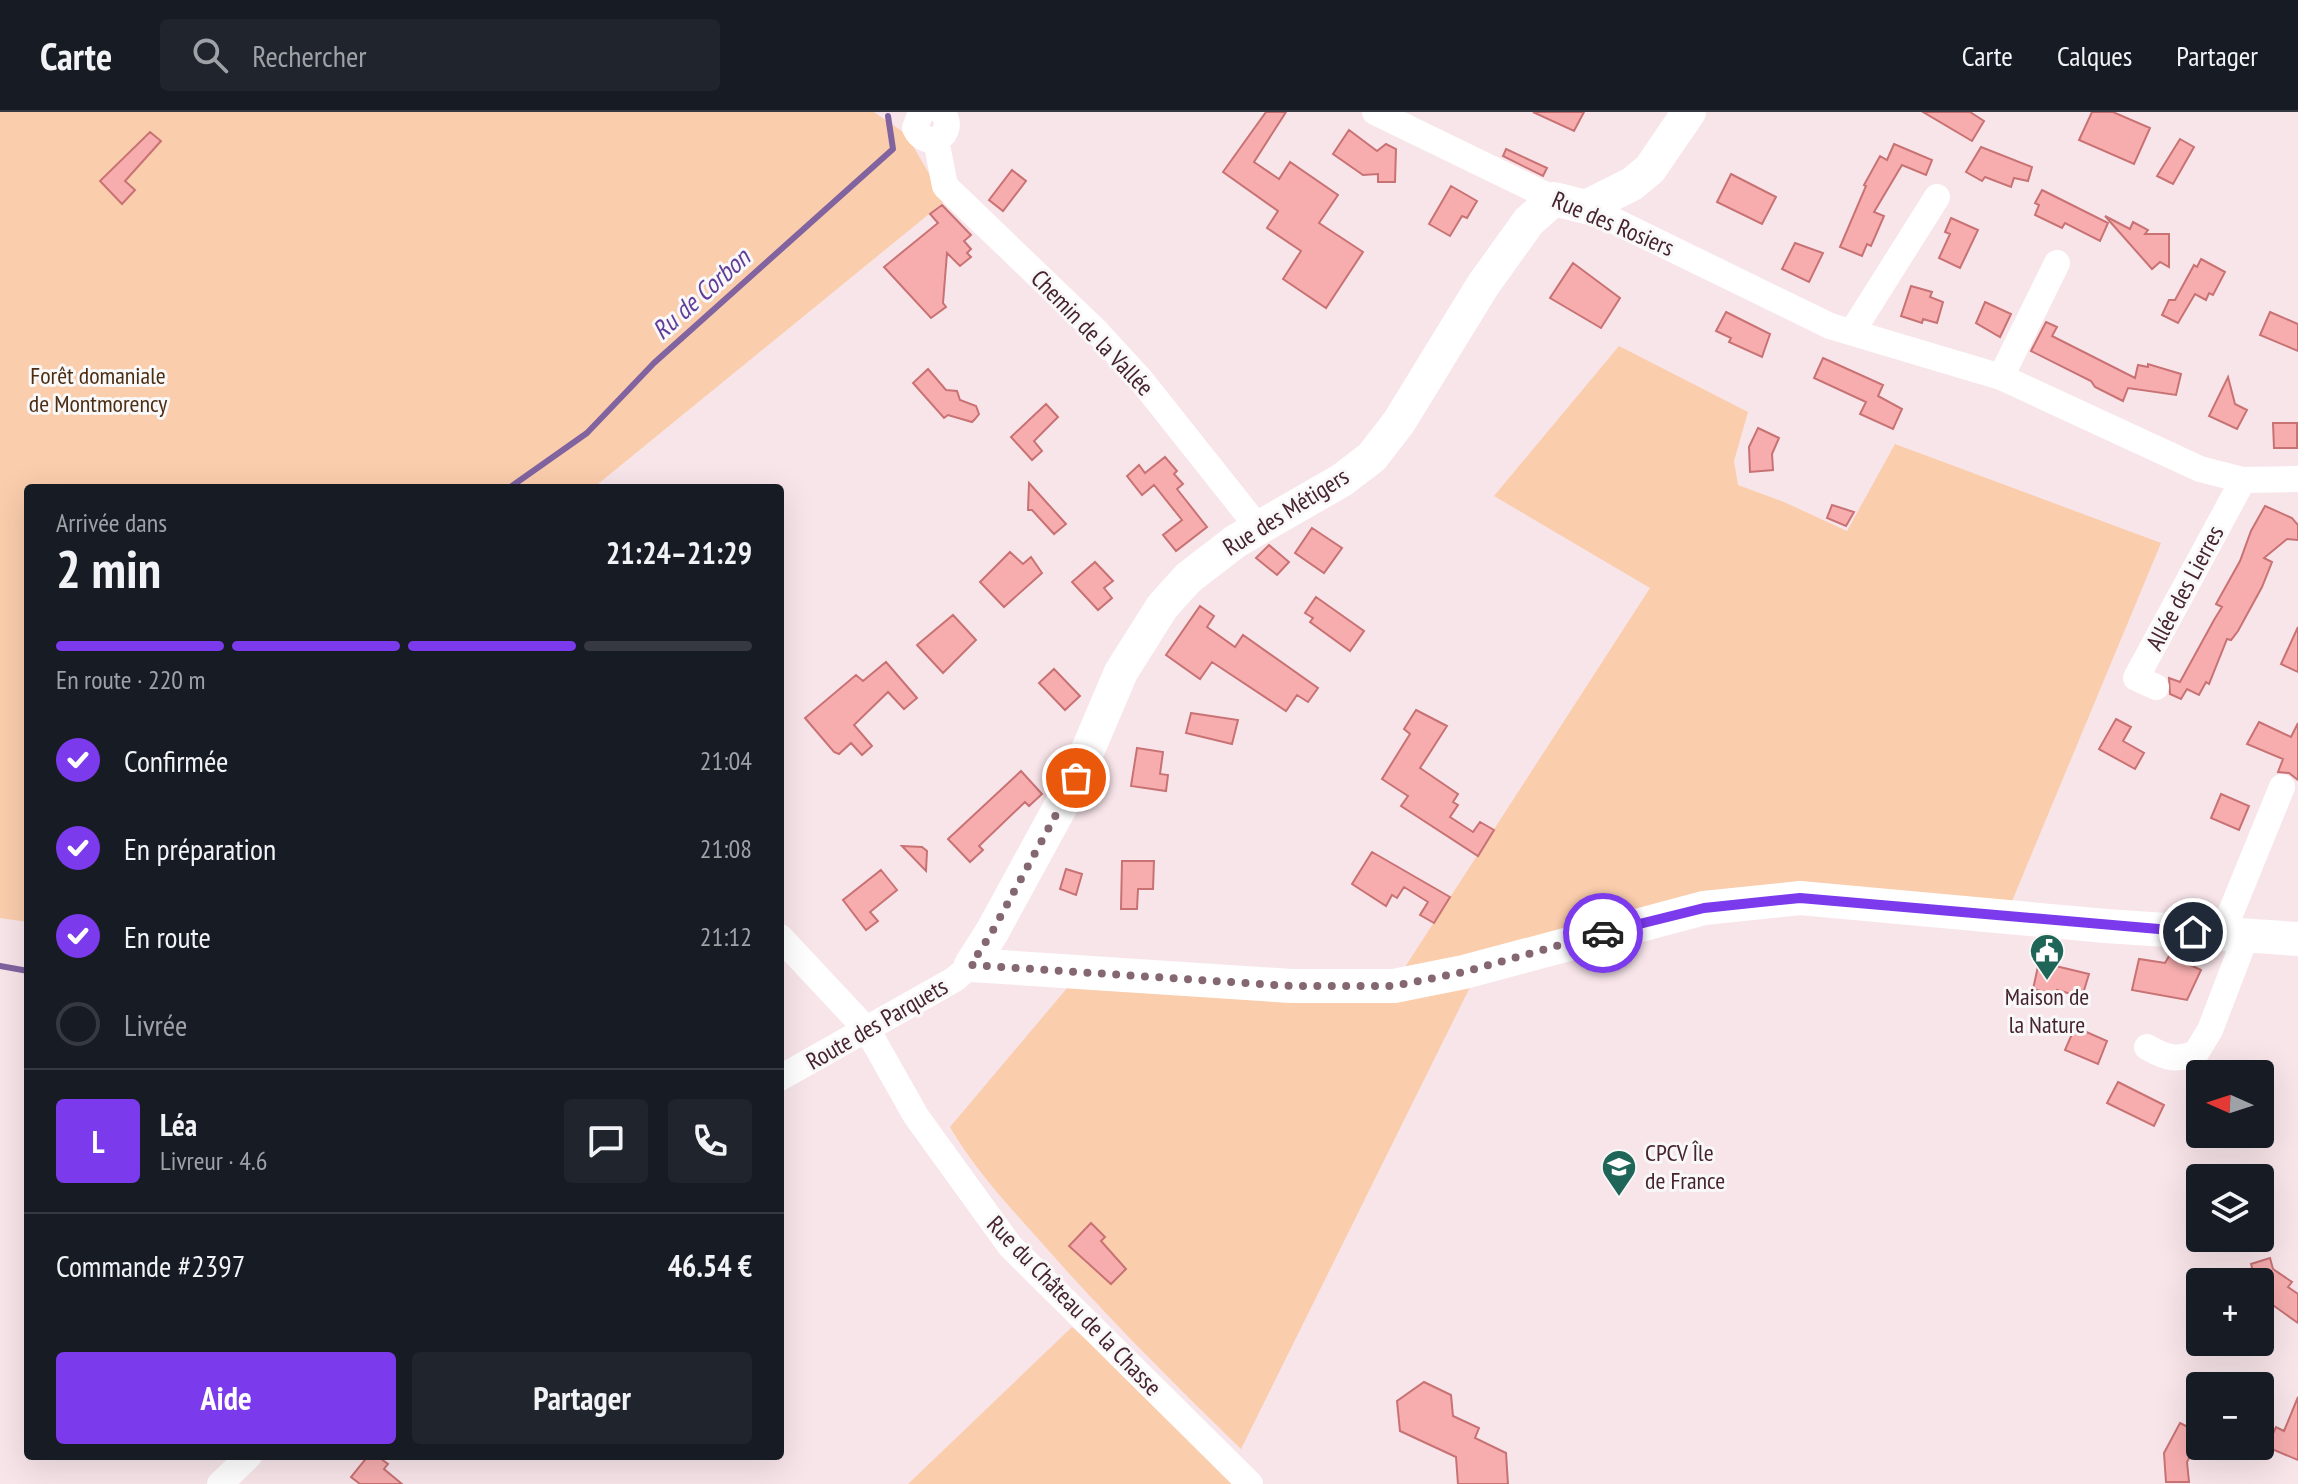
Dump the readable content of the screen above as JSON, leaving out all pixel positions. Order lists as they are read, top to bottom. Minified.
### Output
{"streets":{"main road":["Rue des Métigers"],"street":["Rue des Rosiers","Chemin de la Vallée","Allée des Lierres","Route des Parquets","Rue du Château de la Chasse"]},"crossings":[["Rue des Rosiers","Rue des Métigers"],["Rue des Rosiers","Allée des Lierres"],["Chemin de la Vallée","Rue des Métigers"],["Rue des Métigers","Route des Parquets"],["Route des Parquets","Rue du Château de la Chasse"]],"water":["Ru de Corbon"],"parks":["Forêt domaniale de Montmorency"],"places":{"public building":["Maison de la Nature"],"school or university":["CPCV Île de France"]},"north":"left","page":{"header":"Carte","search":"Rechercher","nav":["Carte","Calques","Partager"],"heading":["2 min","Arrivée dans","21:24–21:29"],"panel":["Léa","Livreur · 4.6","Commande #2397","46.54 €"],"bar":"En route · 220 m","list":[["Confirmée","21:04"],["En préparation","21:08"],["En route","21:12"],"Livrée"],"map_buttons":["+","−"],"round":"L","buttons":["Aide","Partager"]}}
